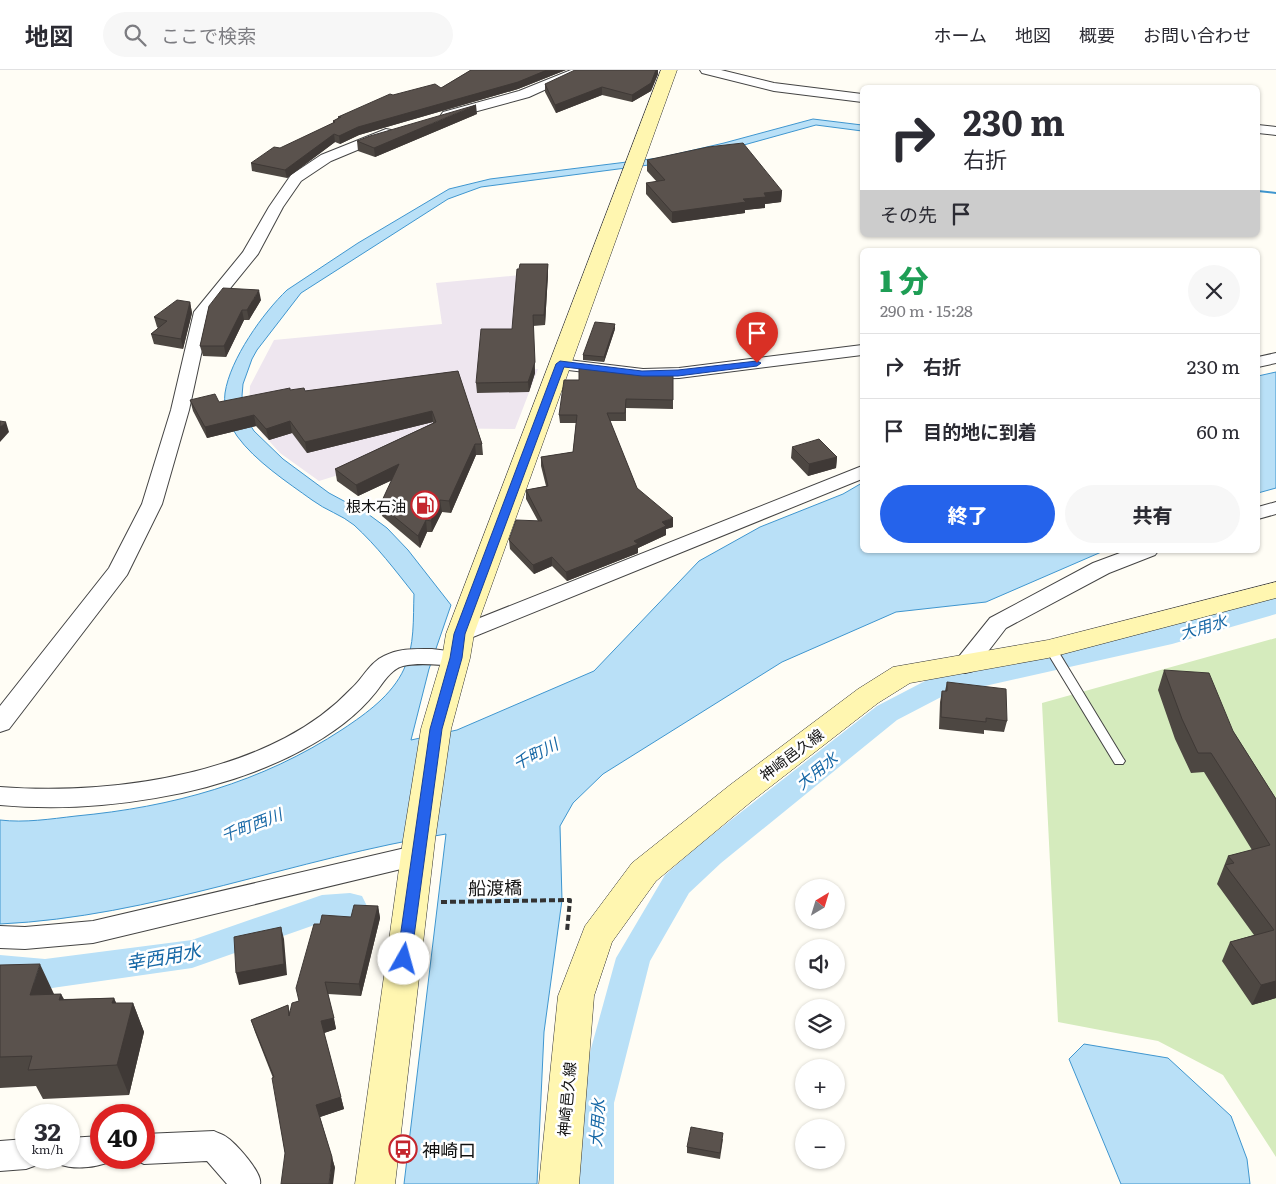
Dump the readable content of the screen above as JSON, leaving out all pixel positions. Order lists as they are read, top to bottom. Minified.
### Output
{"streets":{"street":["神崎邑久線"],"path":["船渡橋"]},"water":["大用水","千町川","千町西川","幸西用水"],"places":{"fuel station":["根木石油"],"bus stop":["神崎口"]},"north":"top right","page":{"header":"地図","search":"ここで検索","nav":["ホーム","地図","概要","お問い合わせ"],"turn":["230 m","右折"],"then":"その先","heading":["1 分","290 m · 15:28"],"list":[{"name":"右折","value":"230 m"},{"name":"目的地に到着","value":"60 m"}],"buttons":["終了","共有"],"map_buttons":["+","−"],"speed":"32 km/h","limit":"40"}}
